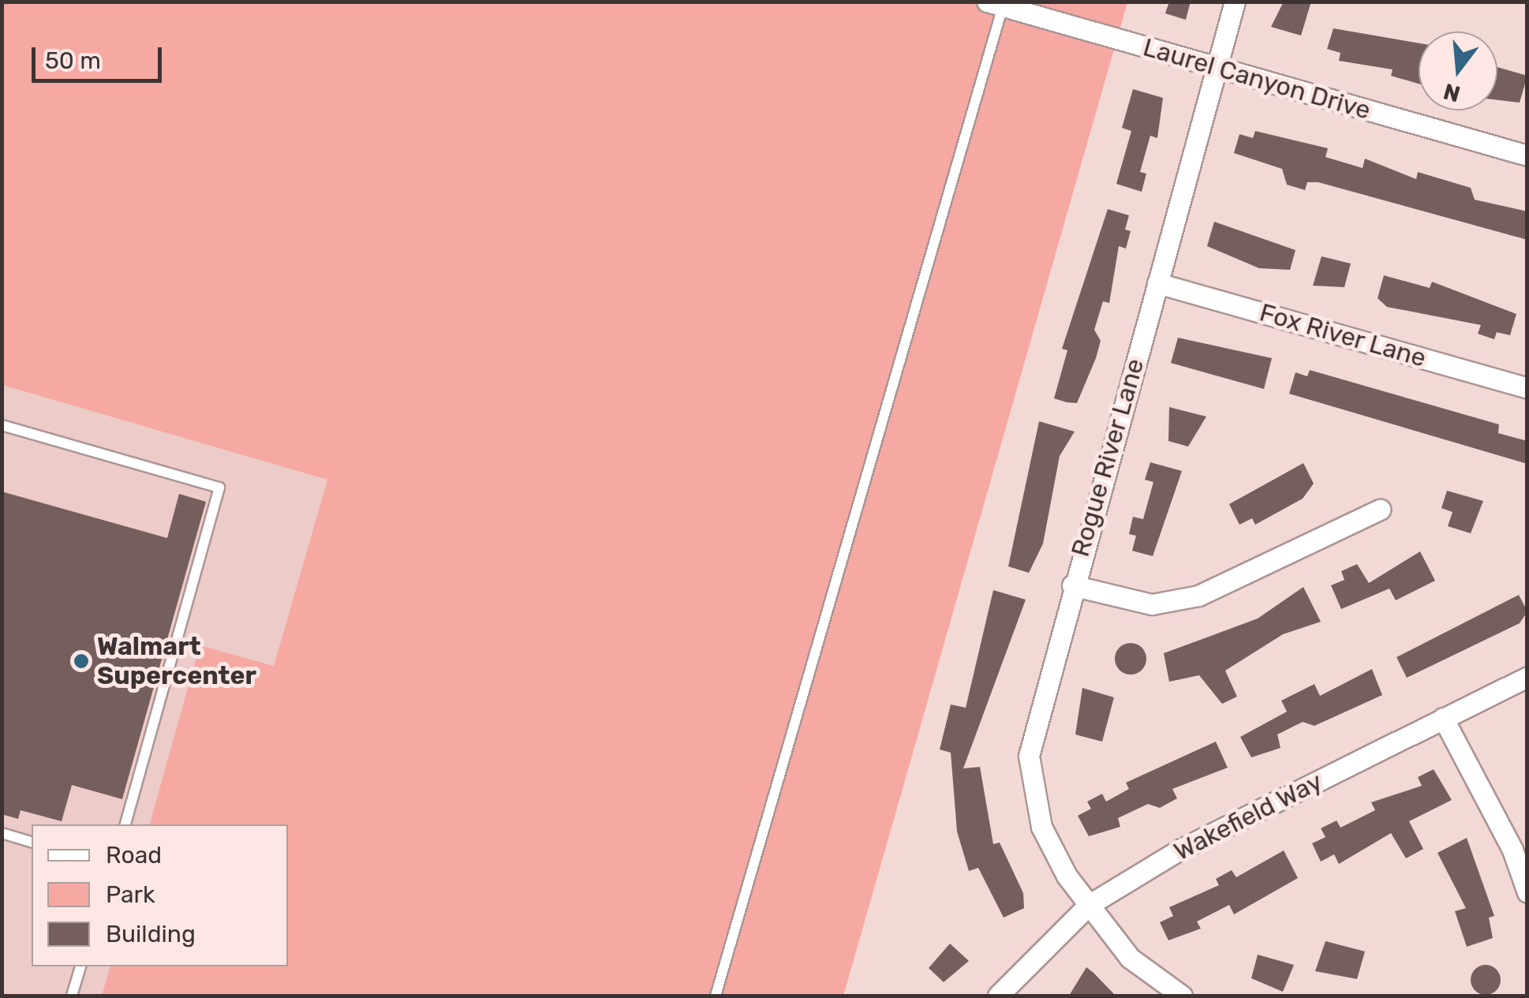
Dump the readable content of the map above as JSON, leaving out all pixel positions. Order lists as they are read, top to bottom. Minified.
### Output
{"streets":{"street":["Laurel Canyon Drive","Fox River Lane","Rogue River Lane","Wakefield Way"]},"crossings":[["Laurel Canyon Drive","Rogue River Lane"],["Fox River Lane","Rogue River Lane"],["Rogue River Lane","Wakefield Way"]],"places":["Walmart Supercenter"],"legend":["Road","Park","Building"],"scale_bar":"50 m","north":"bottom"}
